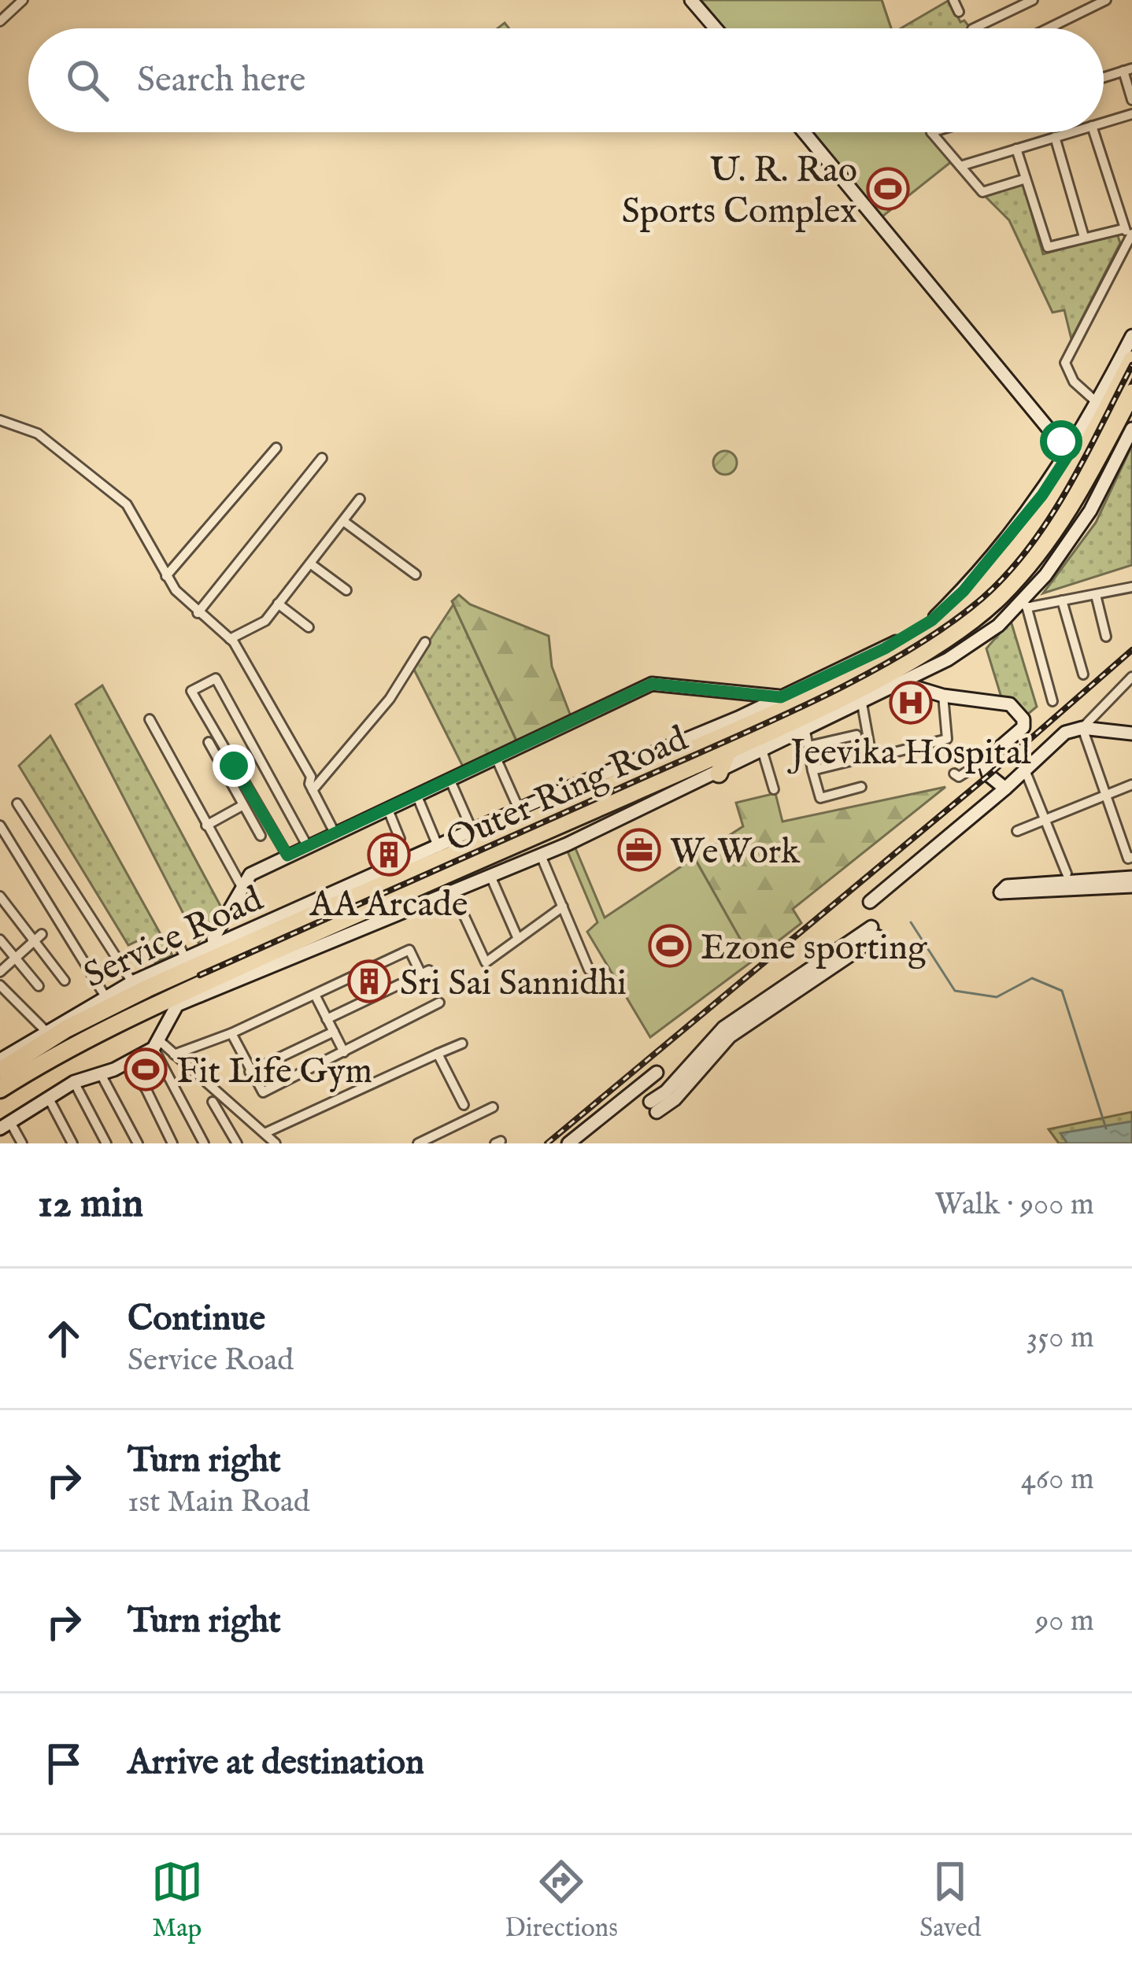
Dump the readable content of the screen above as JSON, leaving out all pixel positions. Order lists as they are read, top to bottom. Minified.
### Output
{"streets":{"highway":["Outer Ring Road"],"street":["Service Road"]},"crossings":[["Outer Ring Road","Service Road"]],"places":{"sports":["U. R. Rao Sports Complex","Ezone sporting","Fit Life Gym"],"hospital":["Jeevika Hospital"],"office":["WeWork"],"building":["AA Arcade","Sri Sai Sannidhi"]},"page":{"search":"Search here","heading":["12 min","Walk · 900 m"],"list":[["Continue","Service Road","350 m"],["Turn right","1st Main Road","460 m"],["Turn right","90 m"],"Arrive at destination"],"nav":["Map","Directions","Saved"]}}
